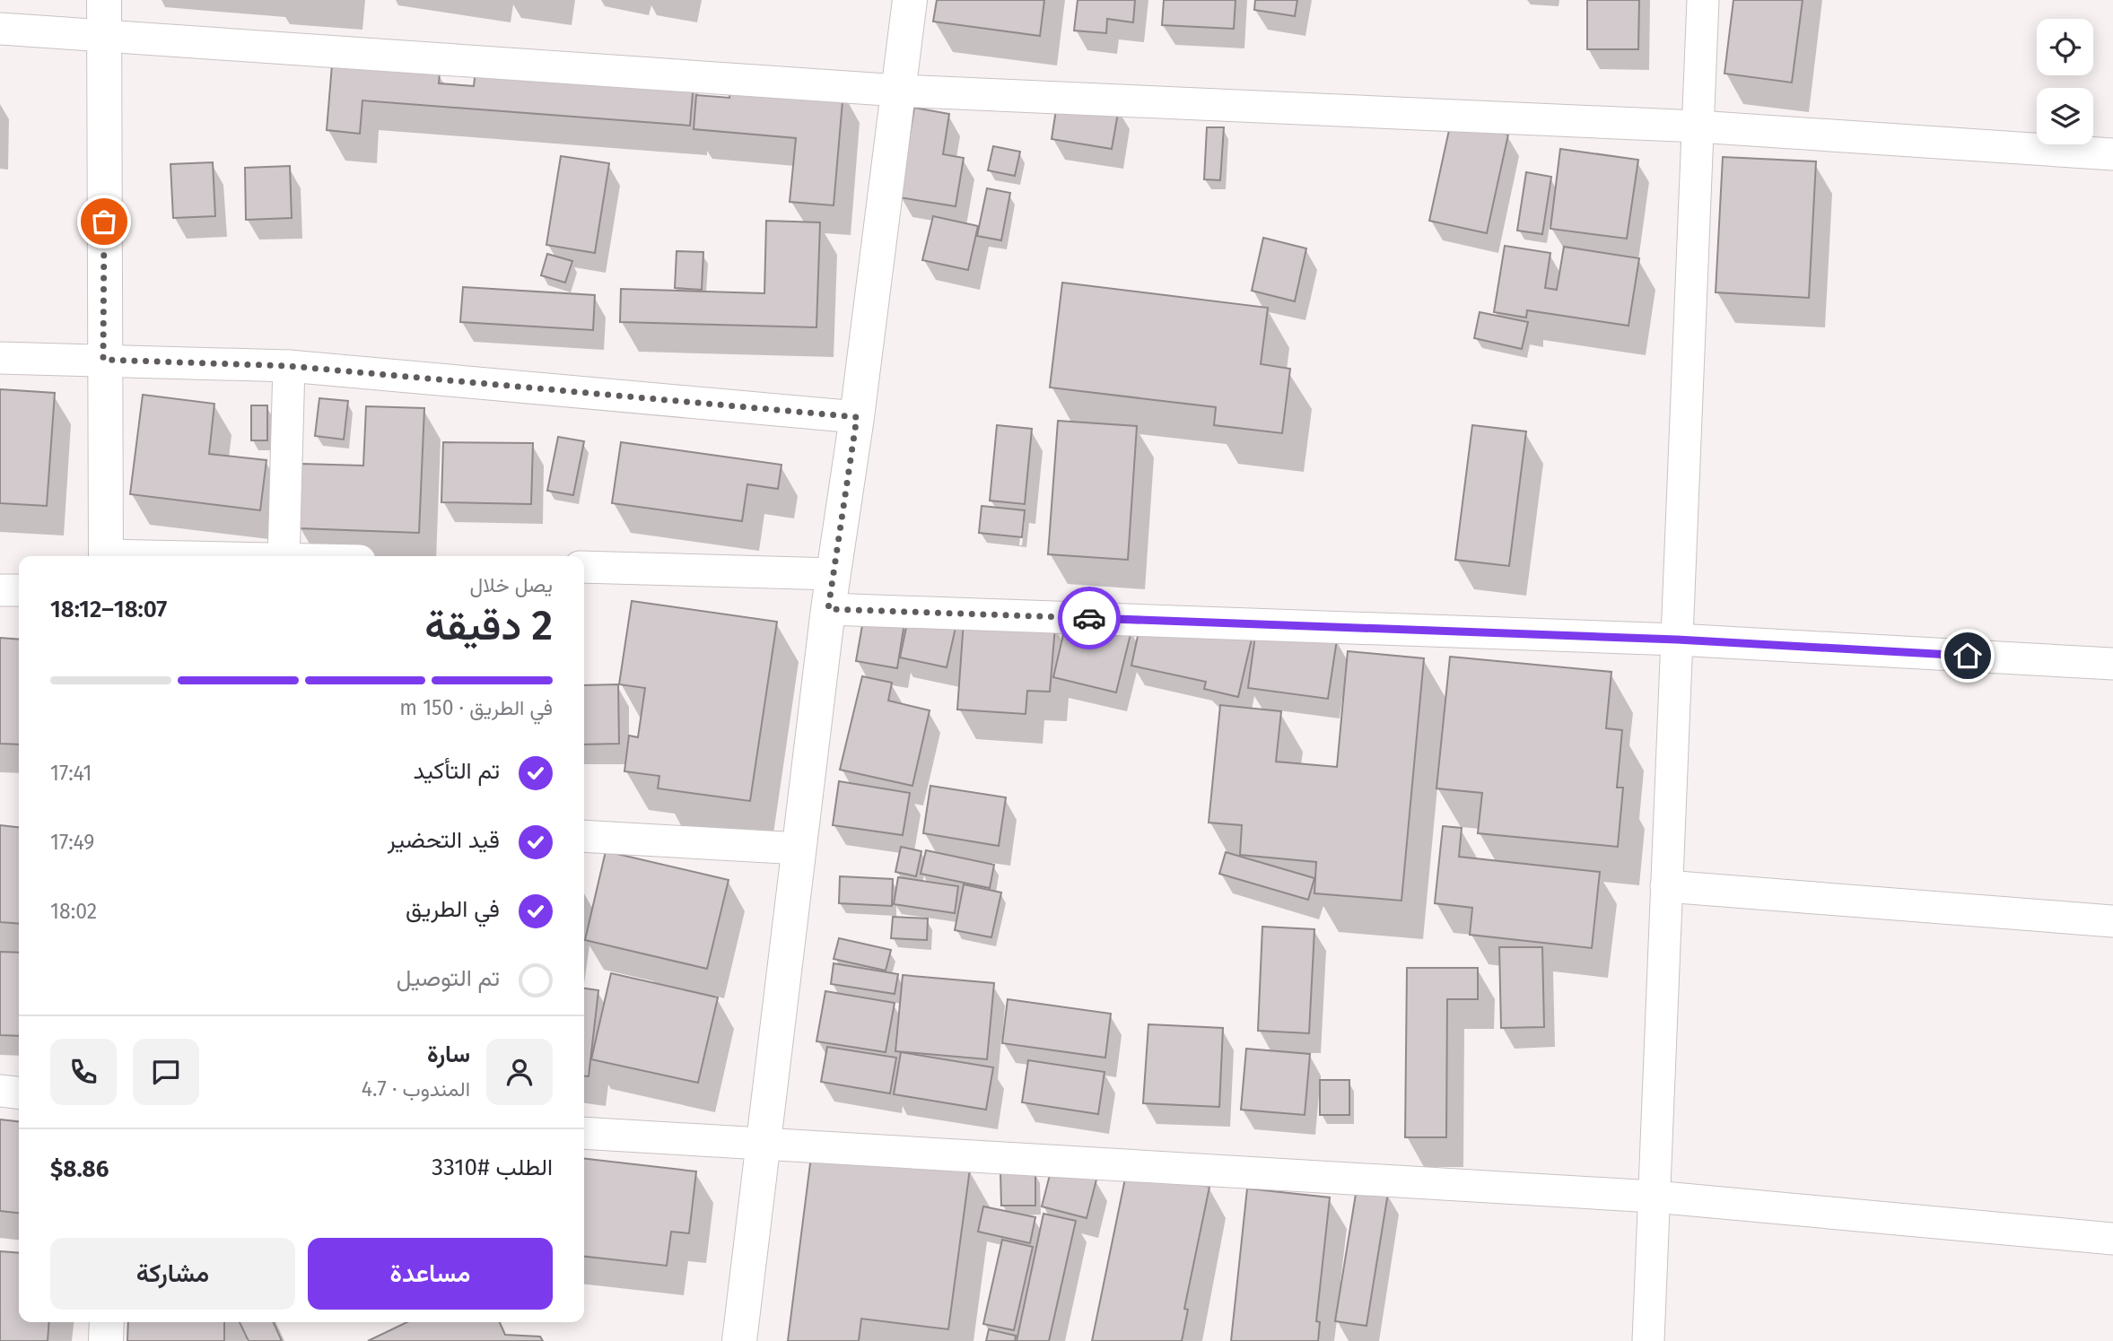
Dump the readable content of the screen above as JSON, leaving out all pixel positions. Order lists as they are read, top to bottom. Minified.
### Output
{"page":{"heading":["2 دقيقة","يصل خلال","18:07–18:12"],"panel":["سارة","المندوب · 4.7","الطلب #3310","$8.86"],"bar":"في الطريق · 150 m","list":[["تم التأكيد","17:41"],["قيد التحضير","17:49"],["في الطريق","18:02"],"تم التوصيل"],"buttons":["مساعدة","مشاركة"]}}
